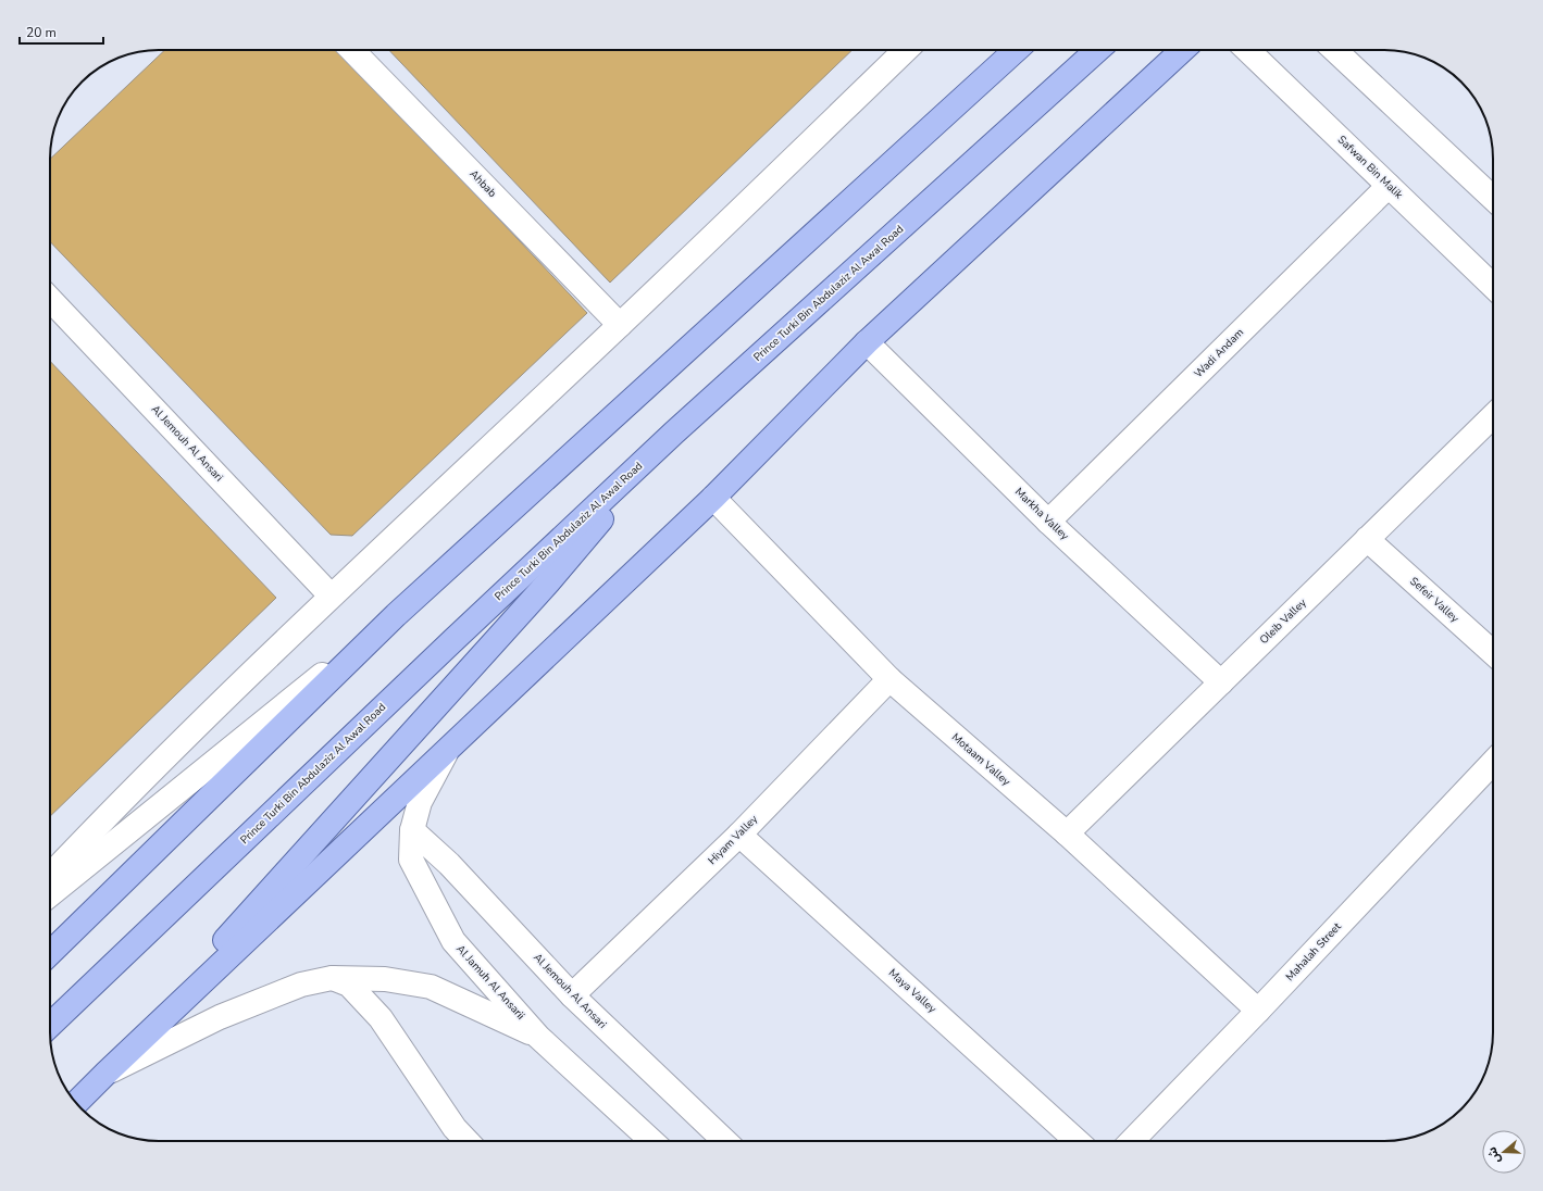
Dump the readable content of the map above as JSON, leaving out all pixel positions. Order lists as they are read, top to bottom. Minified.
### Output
{"streets":{"main road":["Prince Turki Bin Abdulaziz Al Awal Road"],"street":["Safwan Bin Malik","Ahbab","Wadi Andam","Al Jemouh Al Ansari","Markha Valley","Sefeir Valley","Oleib Valley","Motaam Valley","Hiyam Valley","Mahalah Street","Al Jamuh Al Ansarii","Maya Valley"]},"crossings":[["Safwan Bin Malik","Wadi Andam"],["Wadi Andam","Markha Valley"],["Al Jemouh Al Ansari","Hiyam Valley"],["Al Jemouh Al Ansari","Al Jamuh Al Ansarii"],["Markha Valley","Oleib Valley"],["Sefeir Valley","Oleib Valley"],["Oleib Valley","Motaam Valley"],["Motaam Valley","Hiyam Valley"],["Motaam Valley","Mahalah Street"],["Hiyam Valley","Maya Valley"]],"scale_bar":"20 m","north":"left"}
